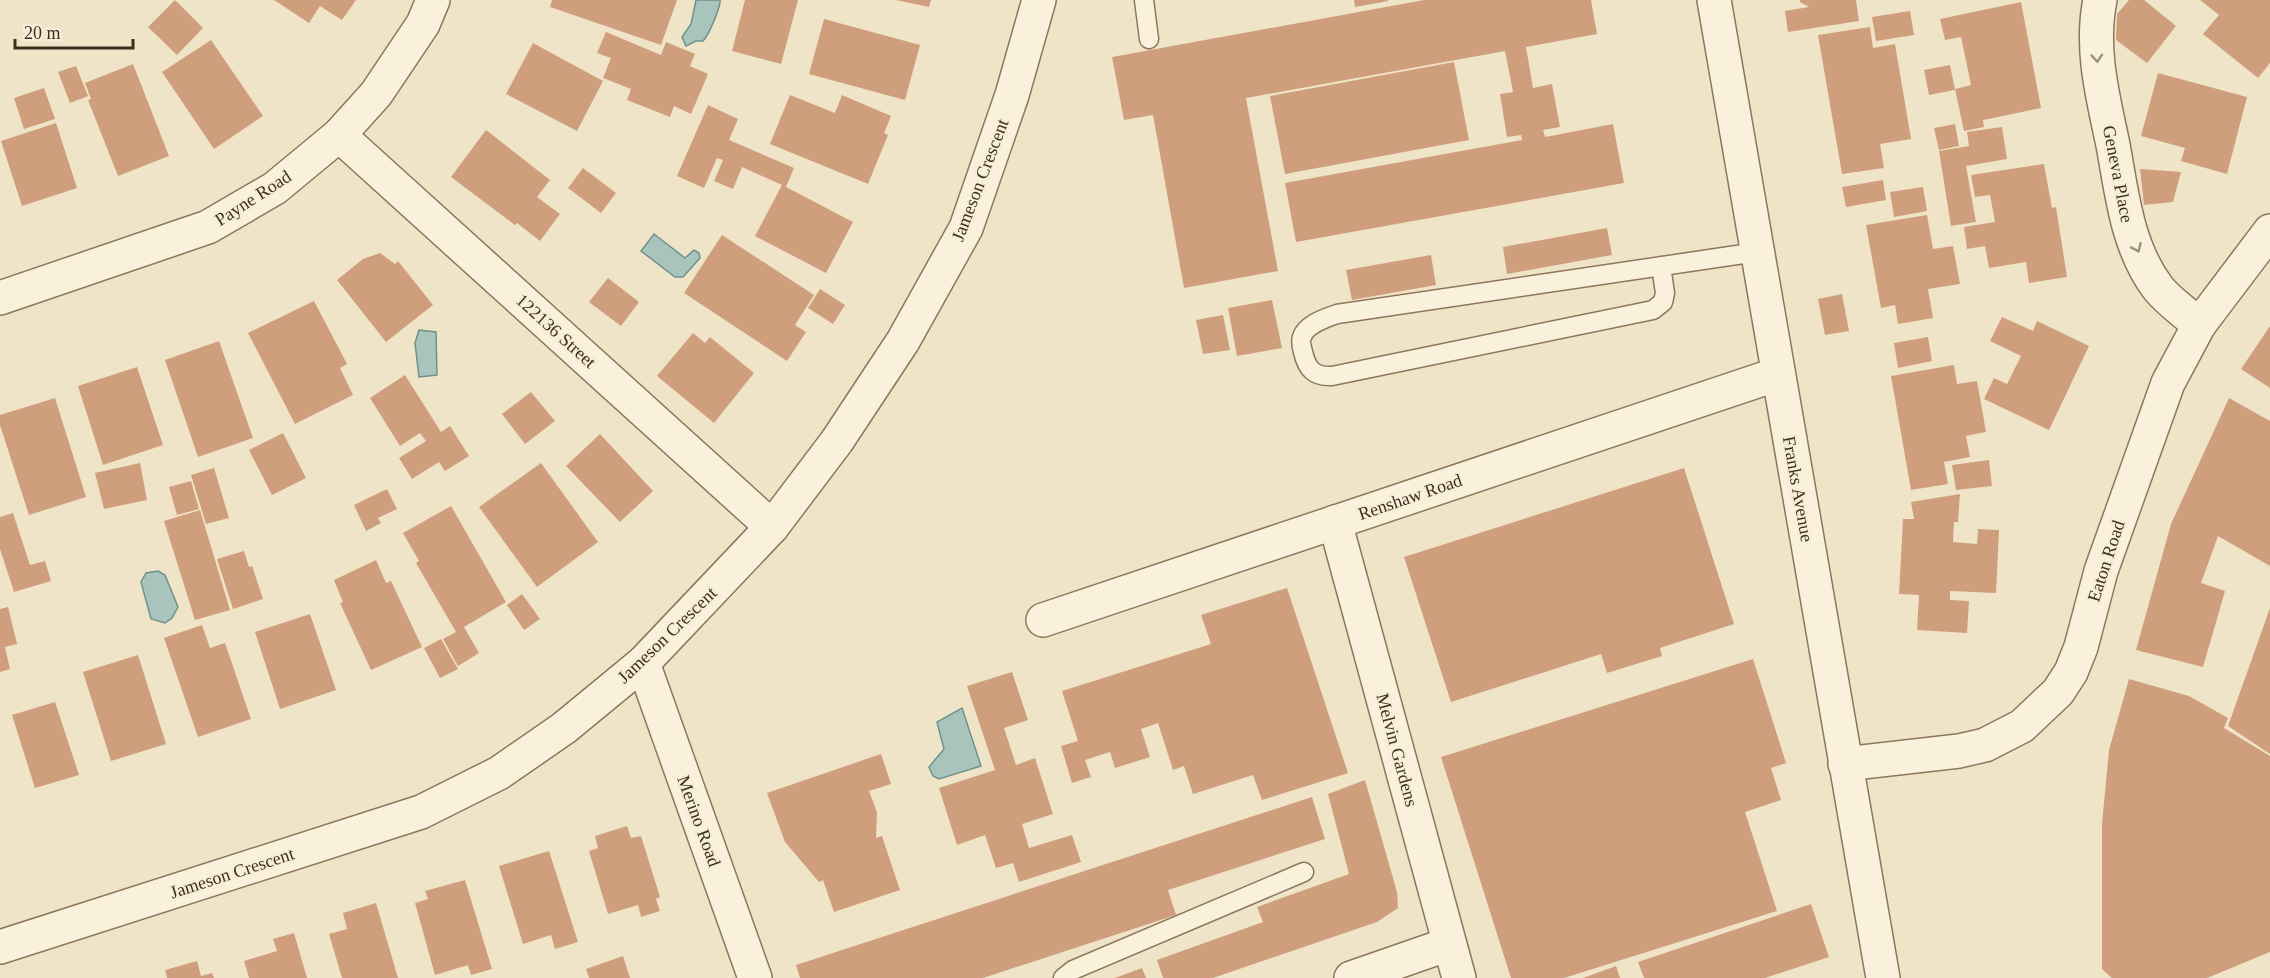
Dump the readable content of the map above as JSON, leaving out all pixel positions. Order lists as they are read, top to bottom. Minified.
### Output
{"streets":{"street":["Geneva Place","Jameson Crescent","Payne Road","122136 Street","Franks Avenue","Renshaw Road","Eaton Road","Melvin Gardens","Merino Road"]},"crossings":[["Geneva Place","Eaton Road"],["Jameson Crescent","122136 Street"],["Jameson Crescent","Merino Road"],["Payne Road","122136 Street"],["Franks Avenue","Renshaw Road"],["Franks Avenue","Eaton Road"],["Renshaw Road","Melvin Gardens"]],"one_way":["Geneva Place"],"scale_bar":"20 m"}
